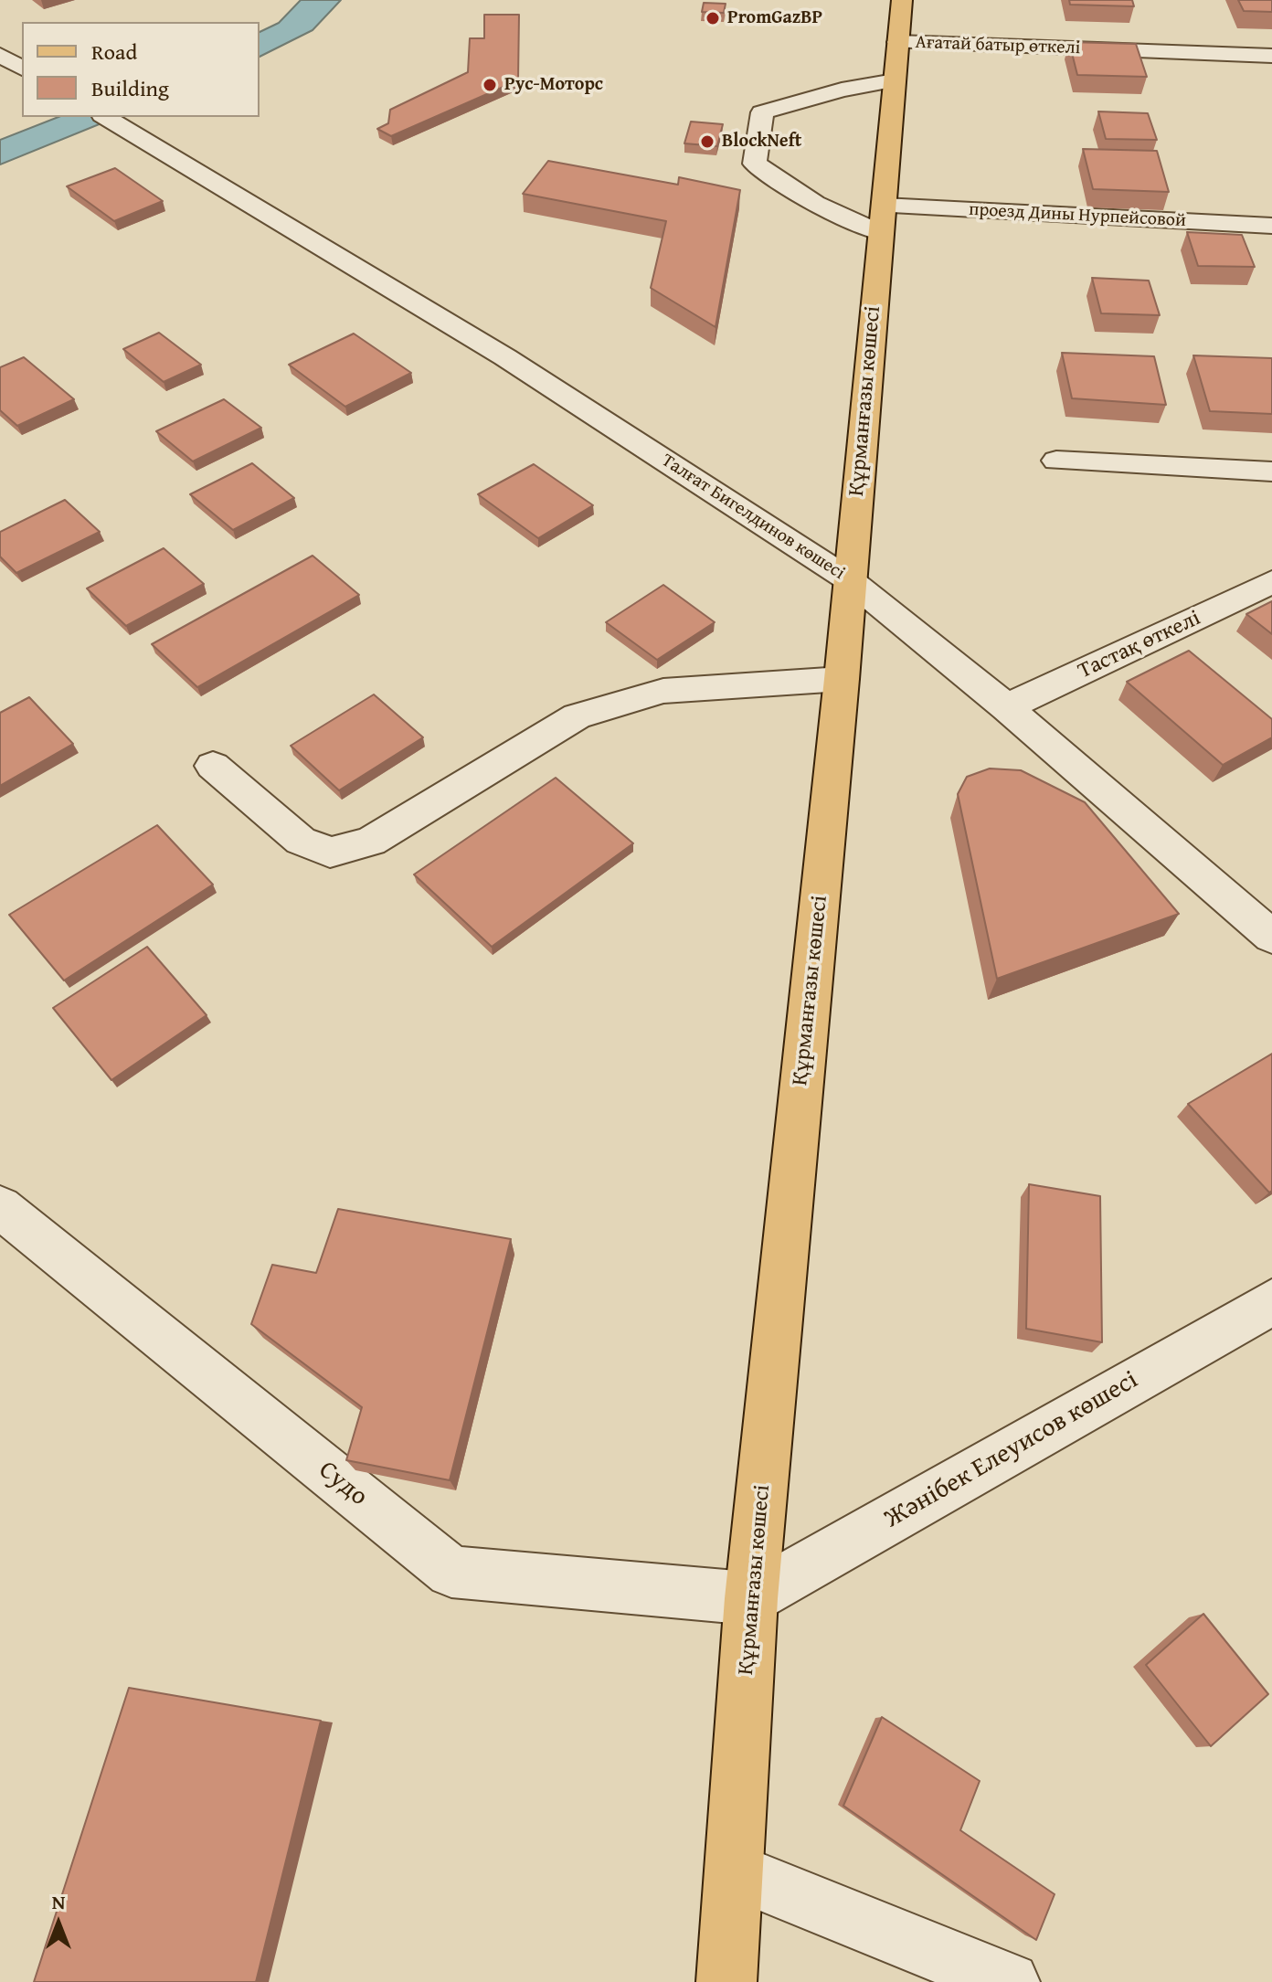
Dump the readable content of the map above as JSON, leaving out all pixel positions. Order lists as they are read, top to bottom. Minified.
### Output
{"streets":{"main road":["Құрманғазы көшесі"],"street":["Ағатай батыр өткелі","проезд Дины Нурпейсовой","Талғат Бигелдинов көшесі","Тастақ өткелі","Жәнібек Елеуисов көшесі","Судо"]},"crossings":[["Ағатай батыр өткелі","Құрманғазы көшесі"],["проезд Дины Нурпейсовой","Құрманғазы көшесі"],["Құрманғазы көшесі","Талғат Бигелдинов көшесі"],["Құрманғазы көшесі","Жәнібек Елеуисов көшесі"],["Құрманғазы көшесі","Судо"],["Талғат Бигелдинов көшесі","Тастақ өткелі"],["Жәнібек Елеуисов көшесі","Судо"]],"places":["PromGazBP","Рус-Моторс","BlockNeft"],"legend":["Road","Building"],"north":"top"}
